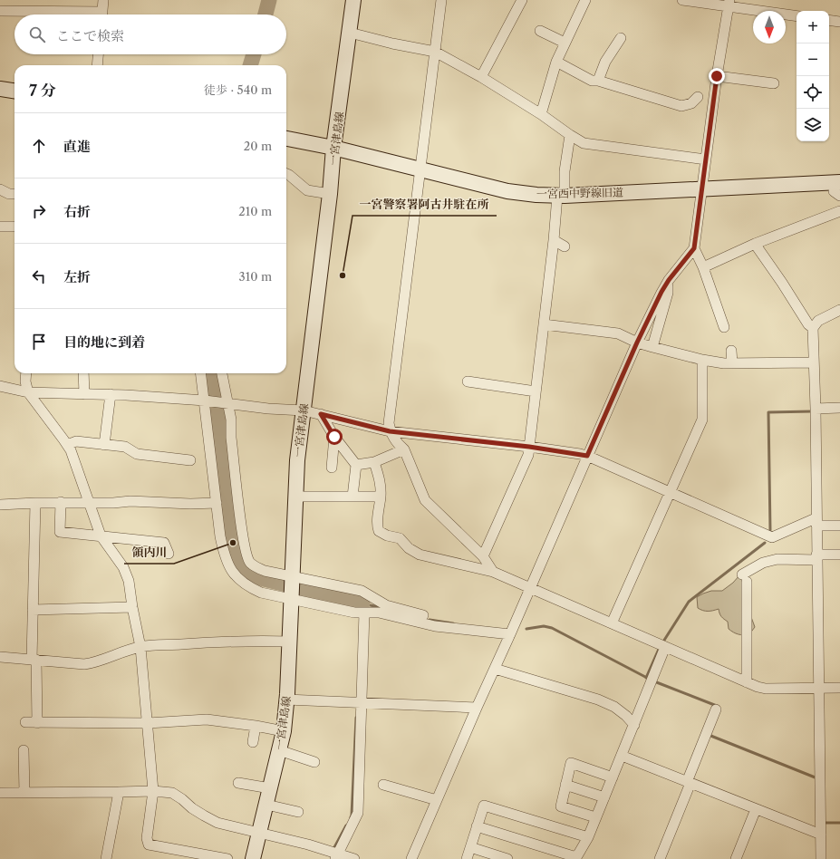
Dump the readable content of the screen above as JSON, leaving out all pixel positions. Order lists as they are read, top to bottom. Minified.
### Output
{"streets":{"main road":["一宮津島線","一宮西中野線旧道"]},"crossings":[["一宮津島線","一宮西中野線旧道"]],"places":["一宮警察署阿古井駐在所","領内川"],"north":"bottom","page":{"map_buttons":["+","−"],"search":"ここで検索","heading":["7 分","徒歩 · 540 m"],"list":[["直進","20 m"],["右折","210 m"],["左折","310 m"],"目的地に到着"]}}
